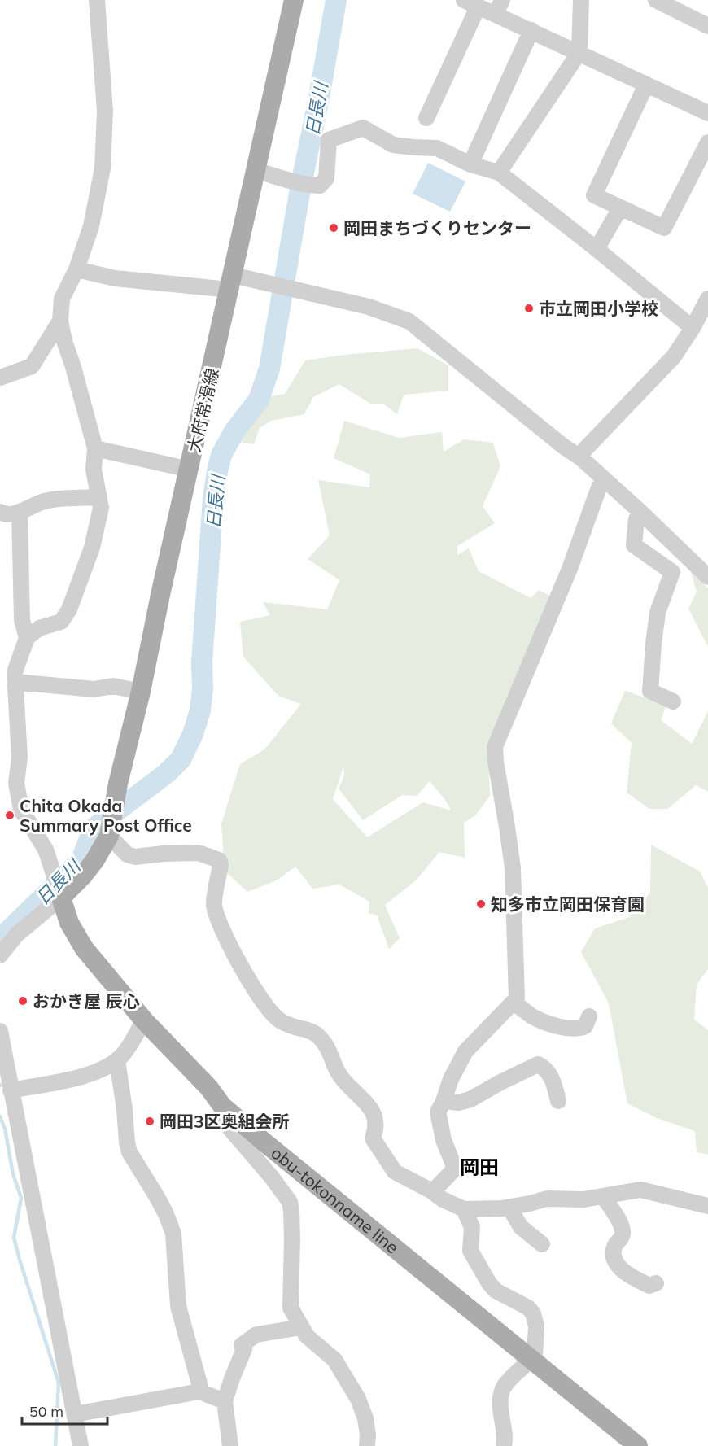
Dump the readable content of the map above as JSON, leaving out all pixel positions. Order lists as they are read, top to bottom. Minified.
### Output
{"streets":{"main road":["大府常滑線","obu-tokonname line"]},"districts":["岡田"],"water":["日長川"],"places":["岡田まちづくりセンター","市立岡田小学校","Chita Okada Summary Post Office","知多市立岡田保育園","おかき屋 辰心","岡田3区奥組会所"],"scale_bar":"50 m"}
